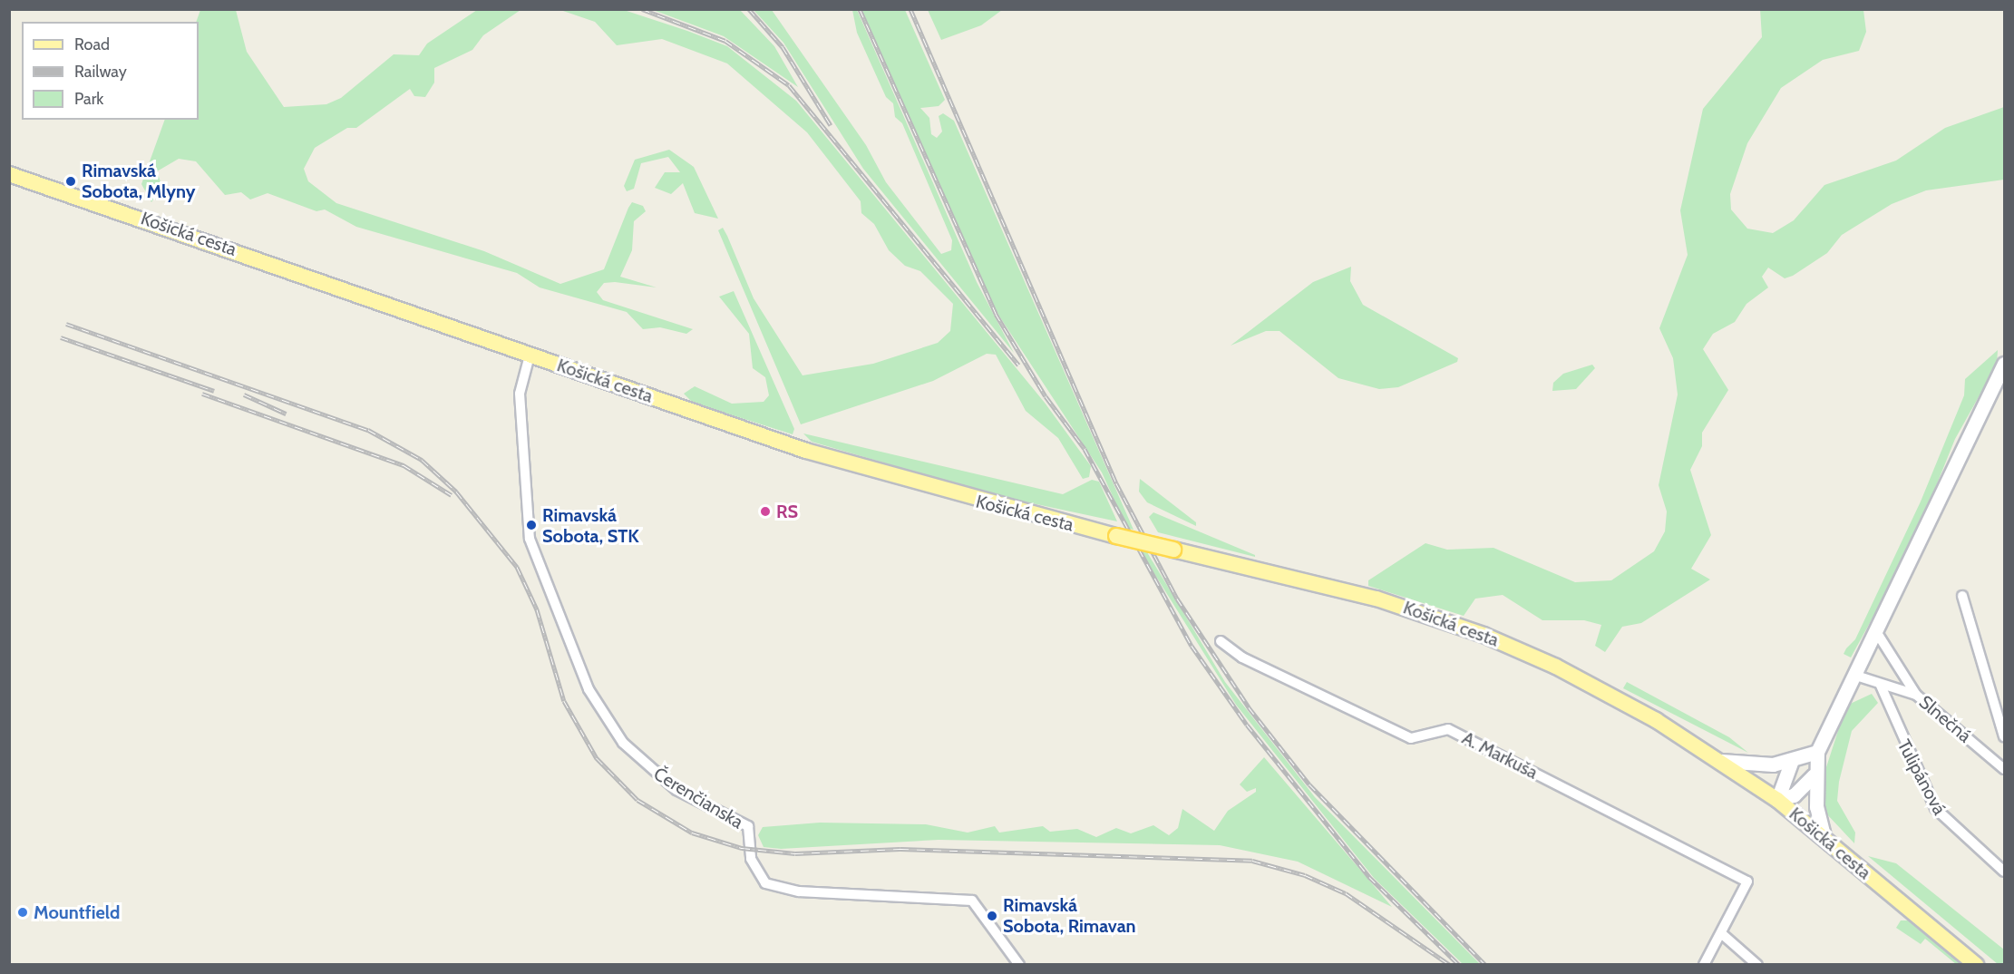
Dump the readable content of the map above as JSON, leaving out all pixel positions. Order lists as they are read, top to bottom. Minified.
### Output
{"streets":{"main road":["Košická cesta"],"street":["Slnečná","A. Markuša","Tulipánová","Čerenčianska"]},"crossings":[["Košická cesta","Čerenčianska"]],"places":["Rimavská Sobota, Mlyny","RS","Rimavská Sobota, STK","Mountfield","Rimavská Sobota, Rimavan"],"legend":["Road","Railway","Park"]}
